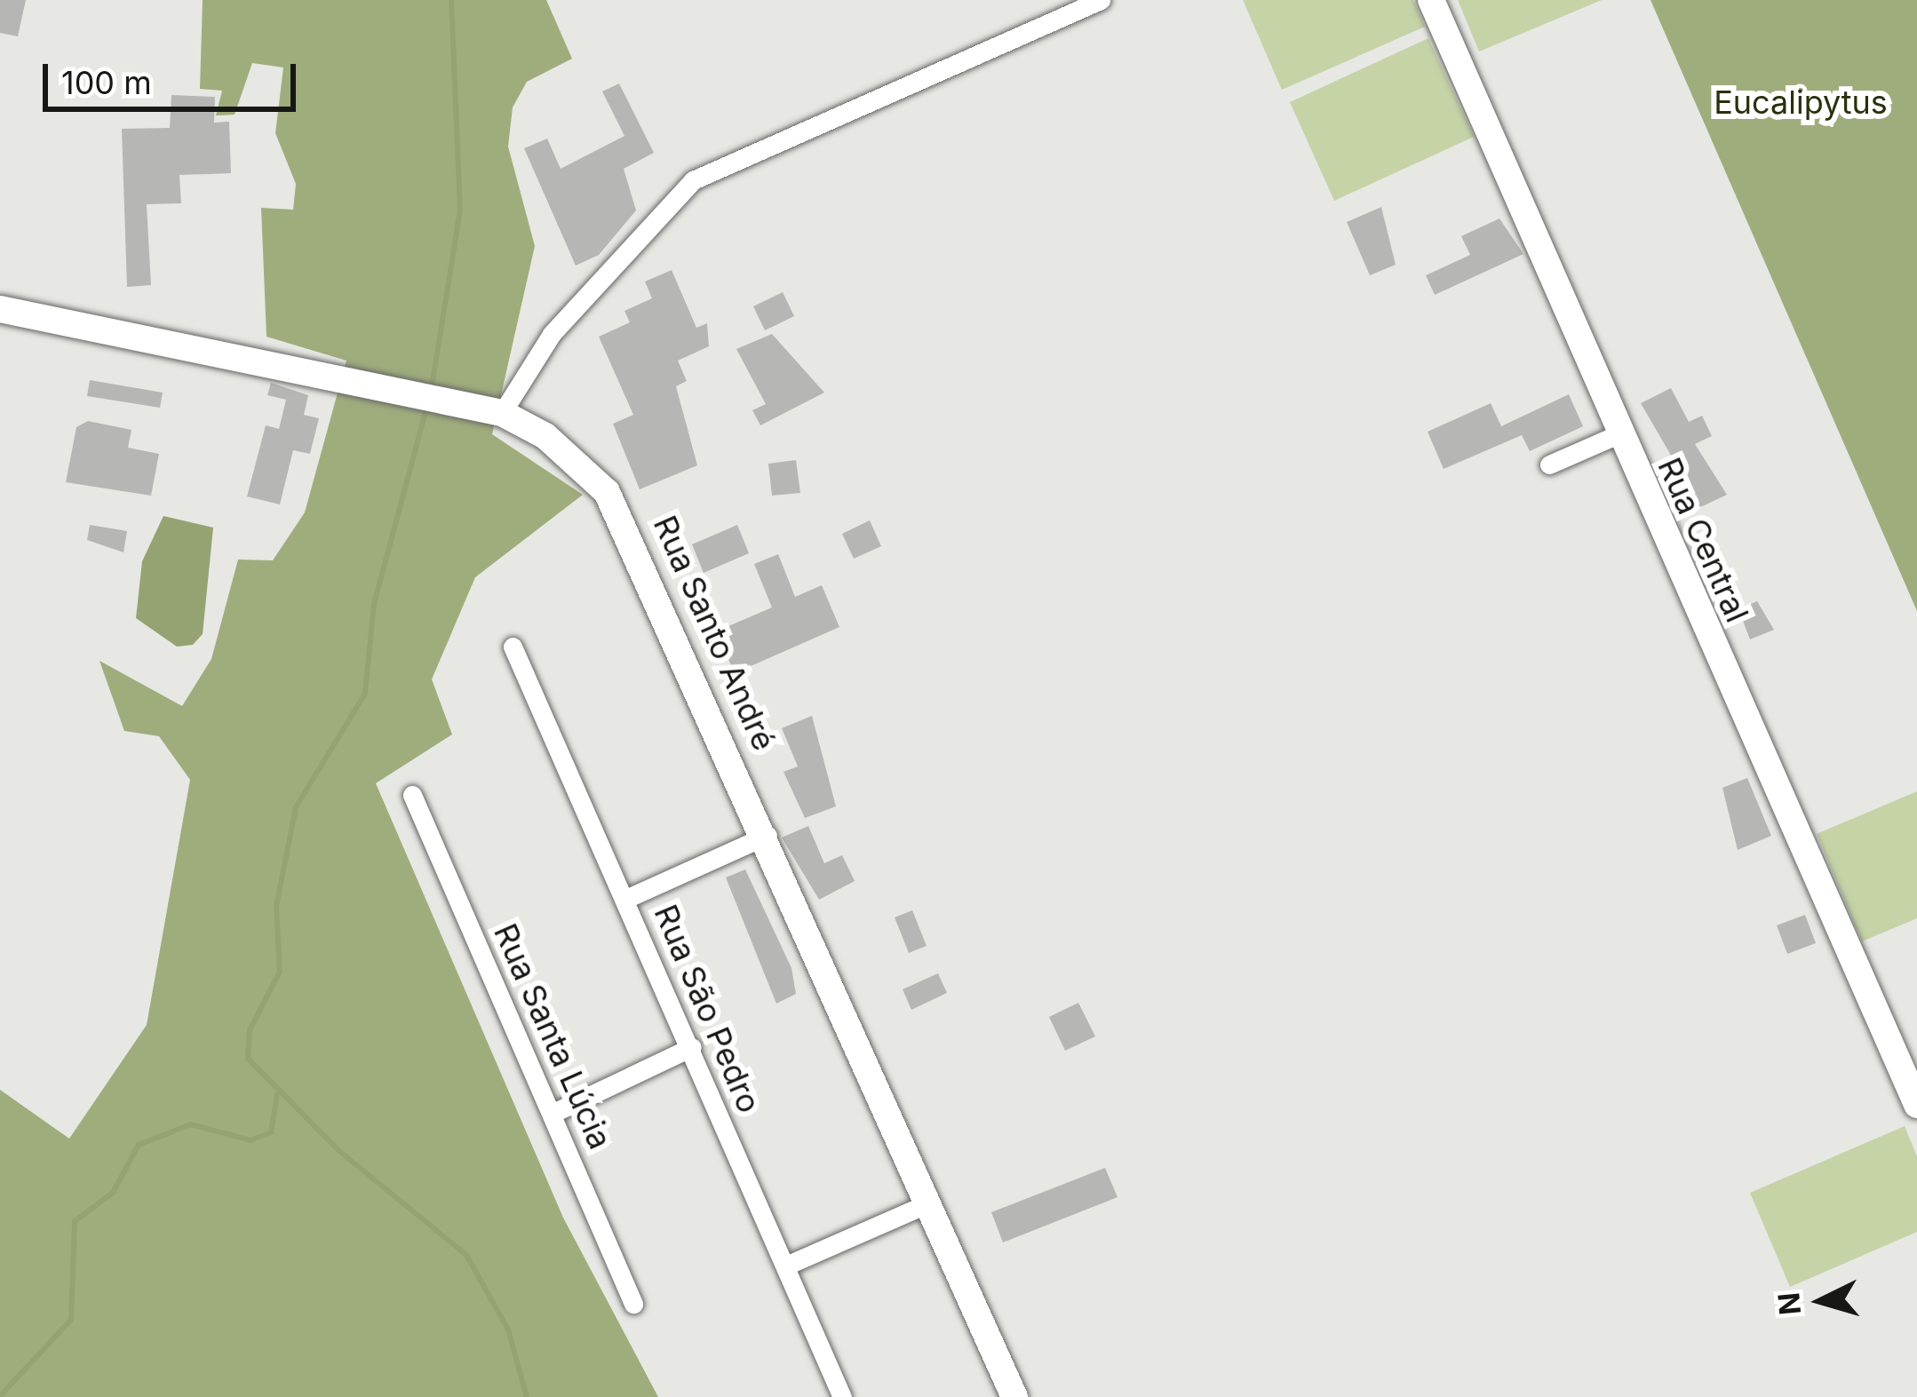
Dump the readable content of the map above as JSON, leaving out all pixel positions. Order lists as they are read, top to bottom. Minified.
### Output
{"streets":{"street":["Rua Central","Rua Santo André","Rua São Pedro","Rua Santa Lúcia"]},"parks":["Eucalipytus"],"scale_bar":"100 m","north":"left"}
